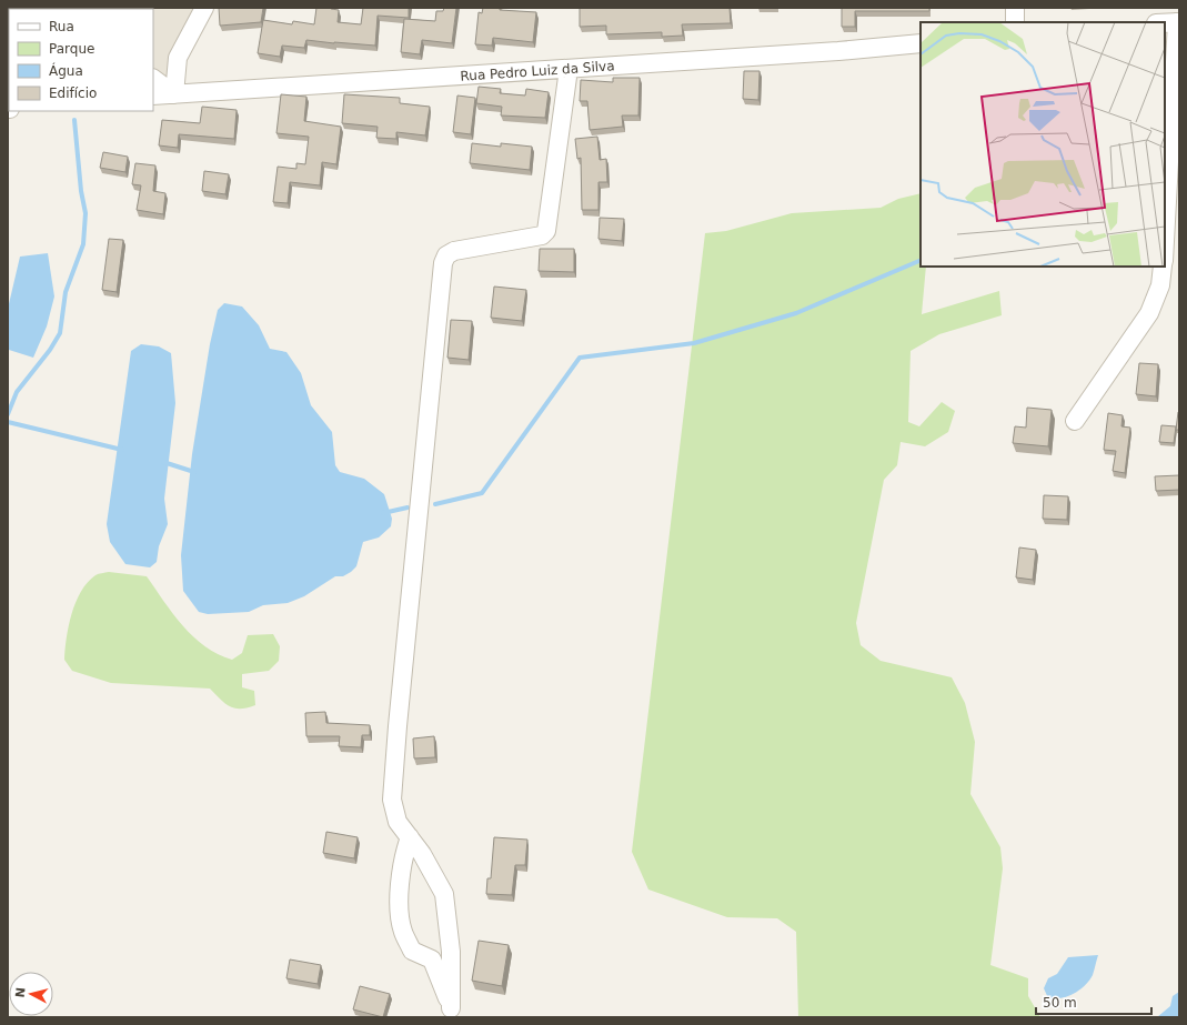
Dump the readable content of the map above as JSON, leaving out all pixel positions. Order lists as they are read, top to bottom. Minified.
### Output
{"streets":{"street":["Rua Pedro Luiz da Silva"]},"legend":["Rua","Parque","Água","Edifício"],"scale_bar":"50 m","north":"left"}
